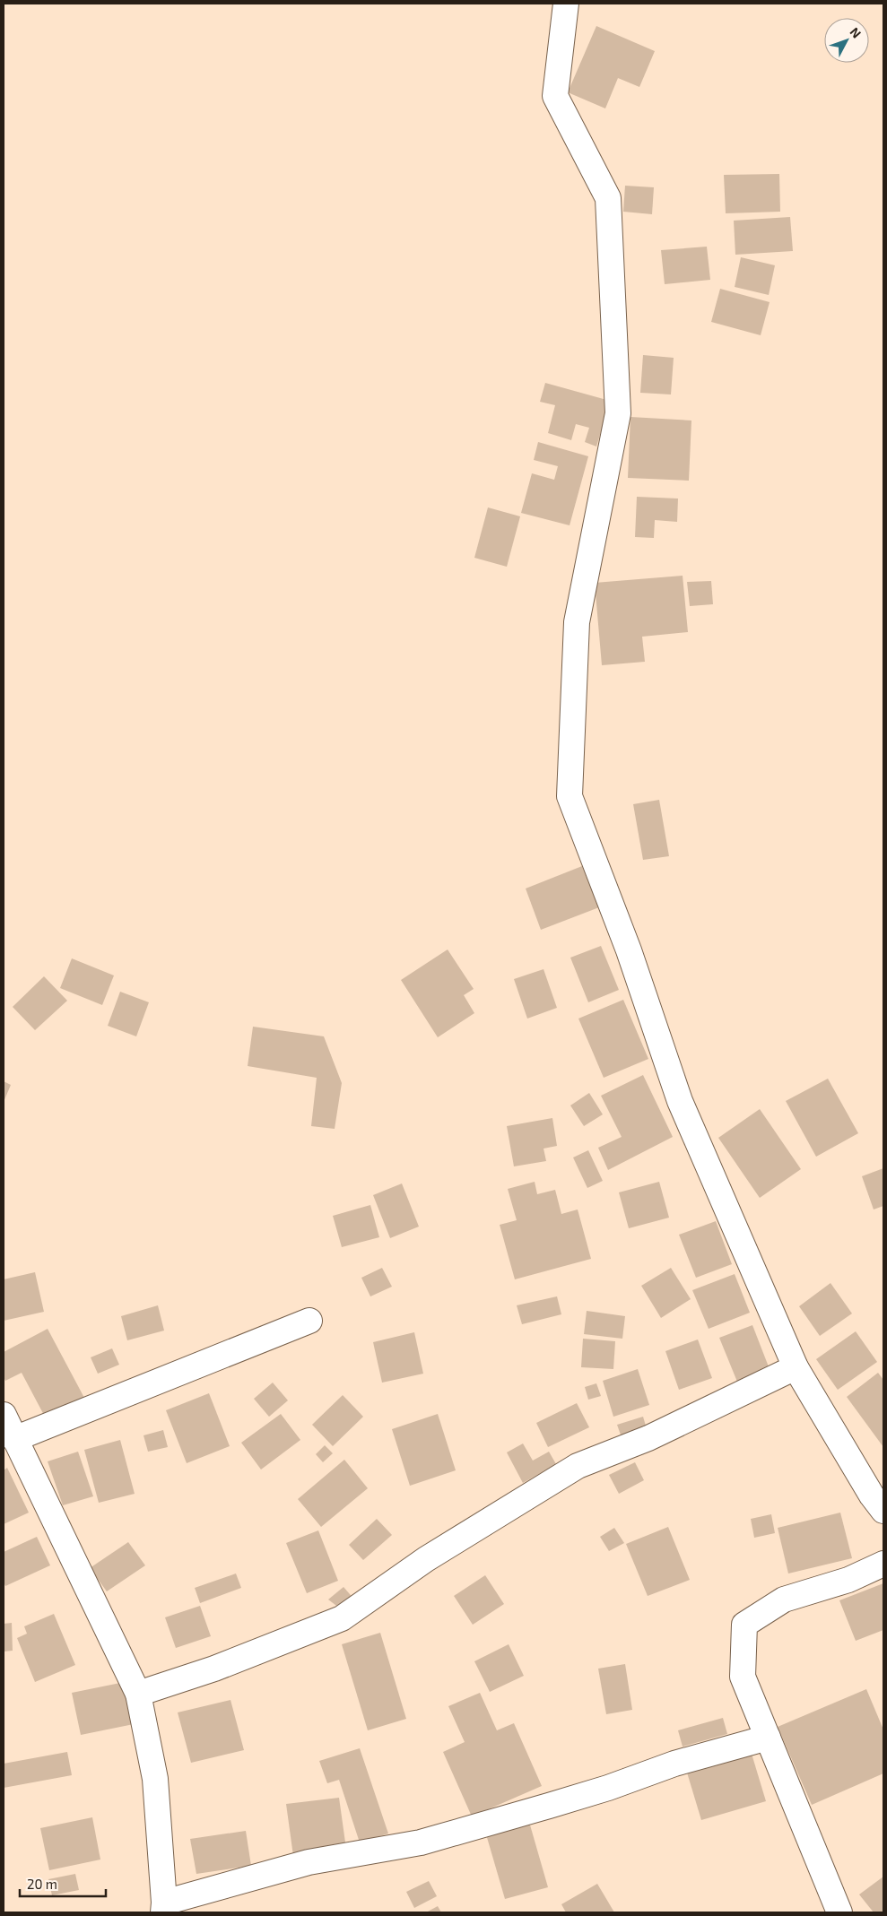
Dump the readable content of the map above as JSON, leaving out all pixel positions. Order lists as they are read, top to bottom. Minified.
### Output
{"scale_bar":"20 m","north":"top right"}
